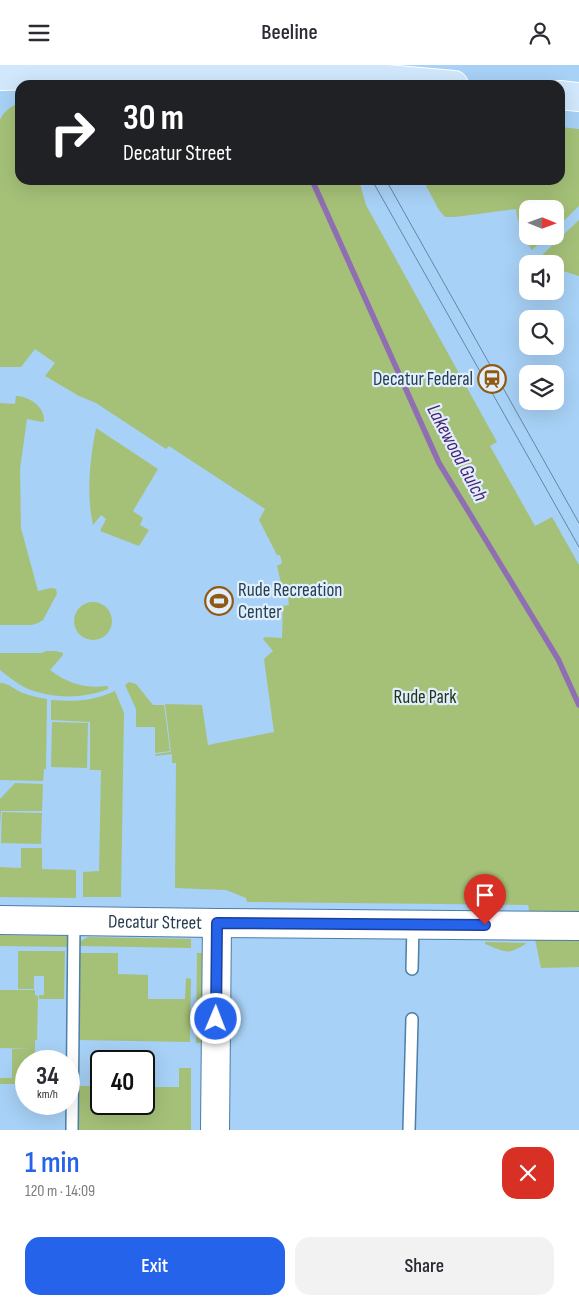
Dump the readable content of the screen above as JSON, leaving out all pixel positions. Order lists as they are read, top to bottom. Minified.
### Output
{"streets":{"street":["Decatur Street"]},"water":["Lakewood Gulch"],"parks":["Rude Park"],"places":{"station":["Decatur Federal"],"sports":["Rude Recreation Center"]},"north":"right","page":{"header":"Beeline","turn":["30 m","Decatur Street"],"speed":"34 km/h","limit":"40","heading":["1 min","120 m · 14:09"],"buttons":["Exit","Share"]}}
